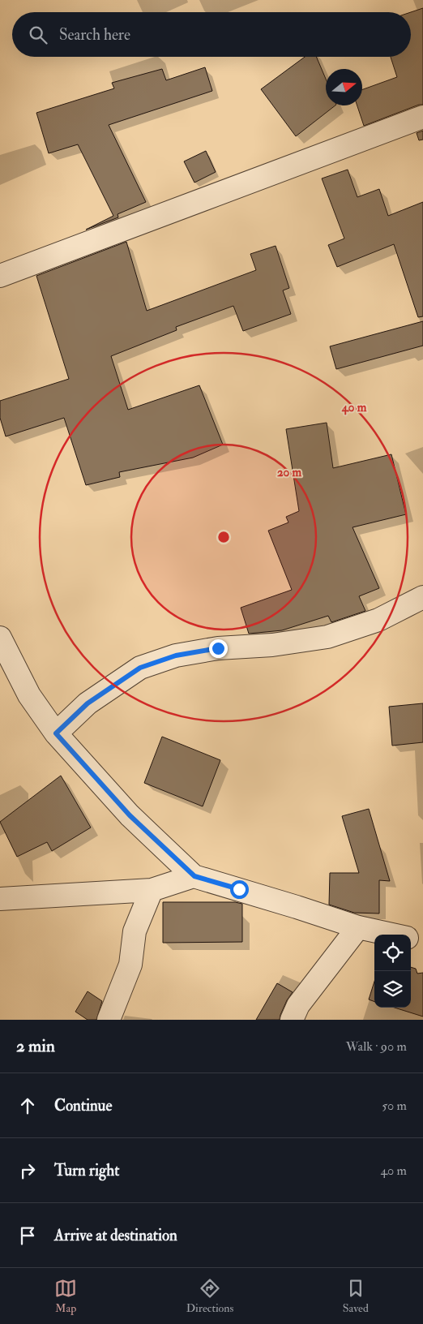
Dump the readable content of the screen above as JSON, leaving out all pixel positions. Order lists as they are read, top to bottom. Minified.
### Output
{"north":"right","page":{"search":"Search here","heading":["2 min","Walk · 90 m"],"list":[["Continue","50 m"],["Turn right","40 m"],"Arrive at destination"],"nav":["Map","Directions","Saved"]},"rings":["40 m","20 m"]}
